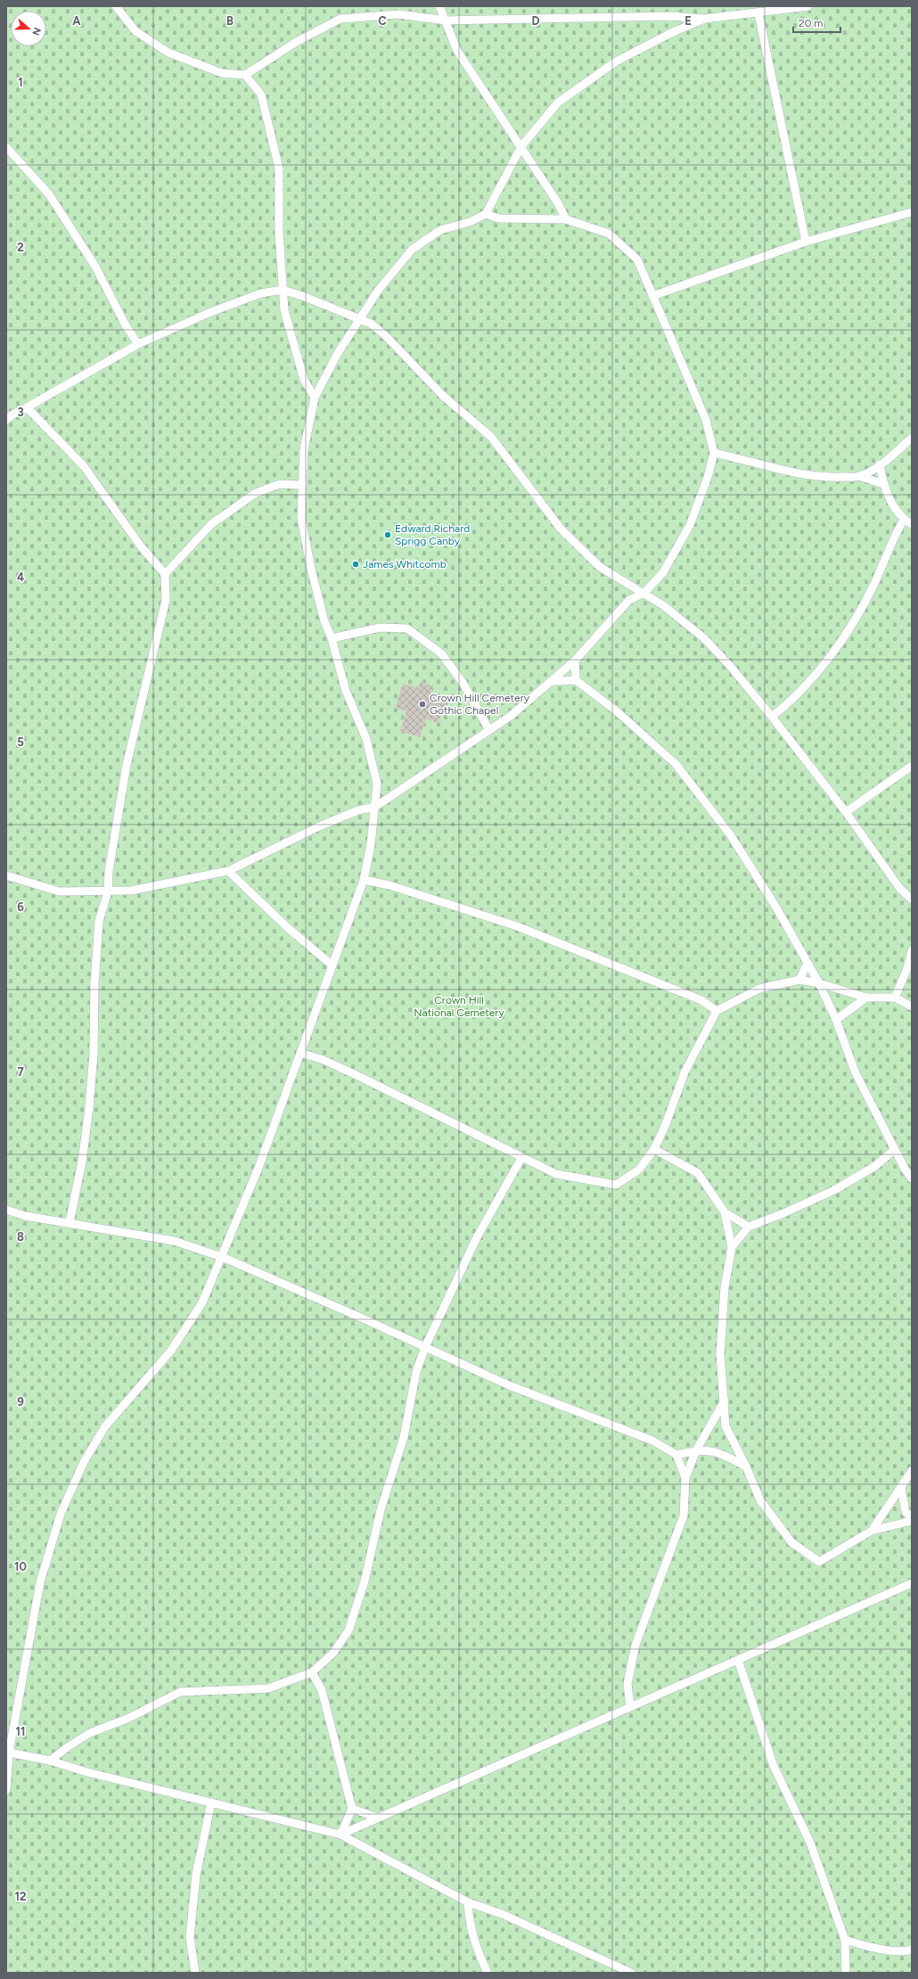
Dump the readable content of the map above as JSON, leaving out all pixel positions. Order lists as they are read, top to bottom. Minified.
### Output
{"parks":["Crown Hill National Cemetery"],"places":["Edward Richard Sprigg Canby","James Whitcomb","Crown Hill Cemetery Gothic Chapel"],"scale_bar":"20 m","north":"right","grid":{"columns":["A","B","C","D","E"],"rows":["1","2","3","4","5","6","7","8","9","10","11","12"]}}
